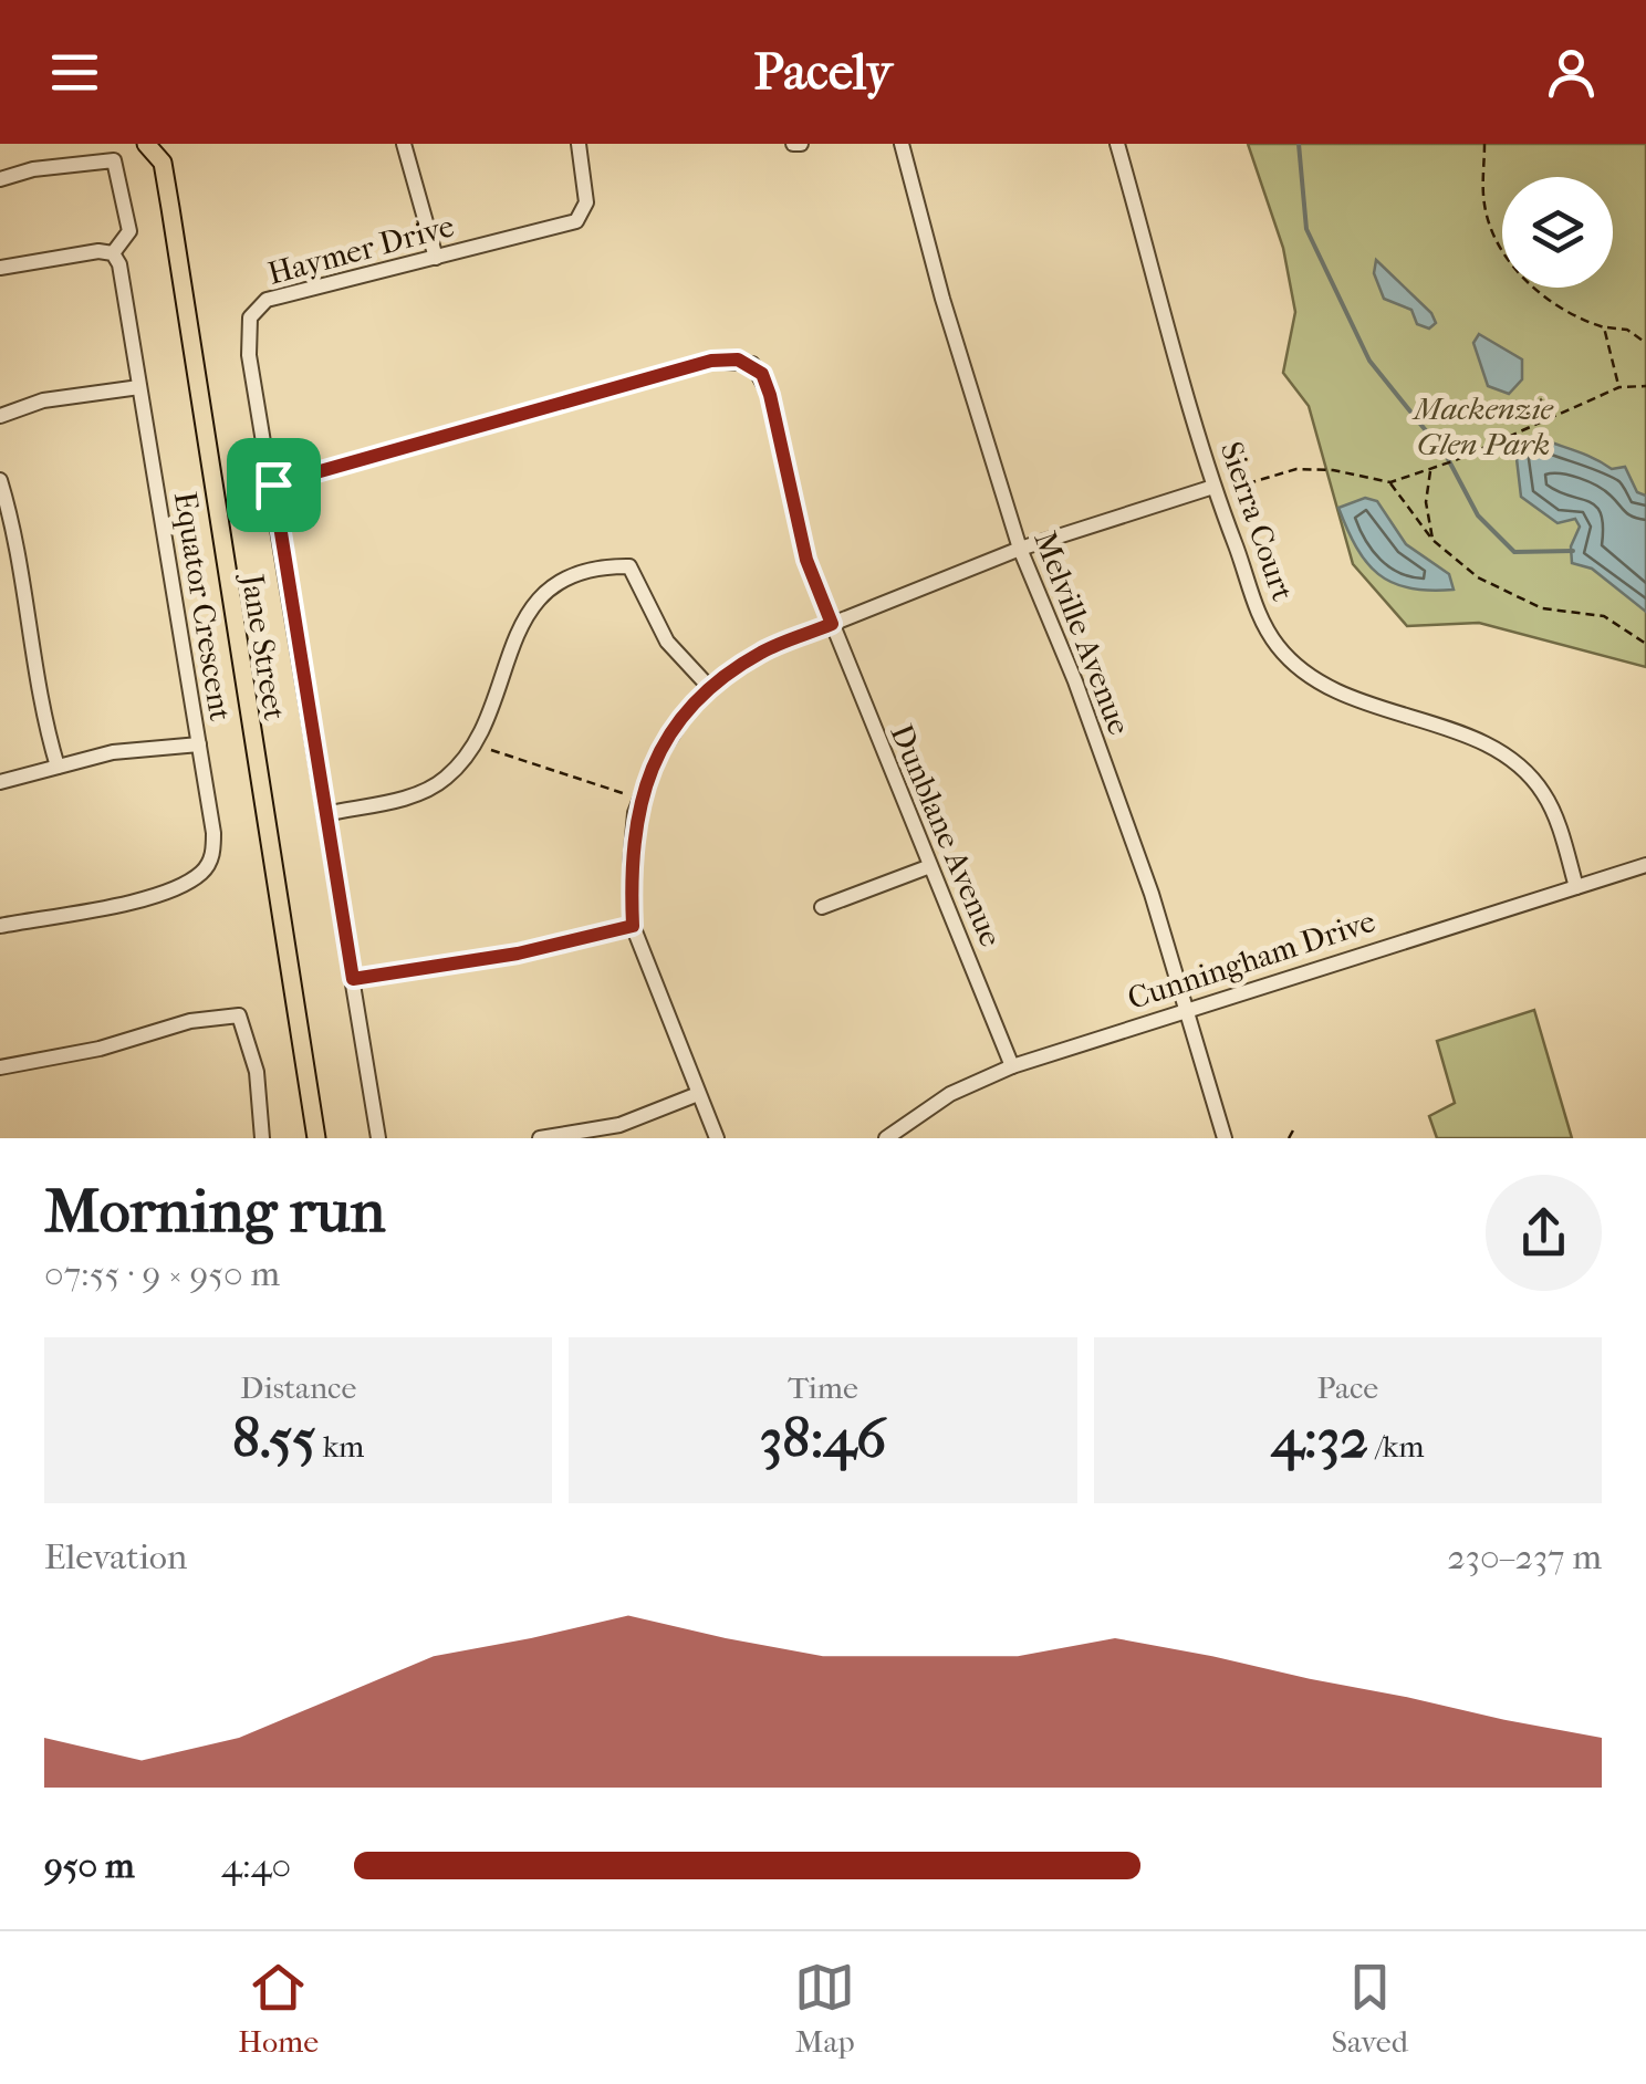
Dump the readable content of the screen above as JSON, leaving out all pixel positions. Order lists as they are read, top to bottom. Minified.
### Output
{"streets":{"main road":["Jane Street"],"street":["Haymer Drive","Sierra Court","Equator Crescent","Melville Avenue","Dunblane Avenue","Cunningham Drive"]},"crossings":[["Haymer Drive","Dunblane Avenue"],["Sierra Court","Cunningham Drive"],["Melville Avenue","Cunningham Drive"],["Dunblane Avenue","Cunningham Drive"]],"parks":["Mackenzie Glen Park"],"page":{"header":"Pacely","heading":["Morning run","07:55 · 9 × 950 m"],"stats":[["Distance","8.55 km"],["Time","38:46"],["Pace","4:32 /km"]],"chart":["Elevation","230–237 m"],"list":[{"name":"950 m","note":"4:40"}],"tabs":["Home","Map","Saved"]}}
